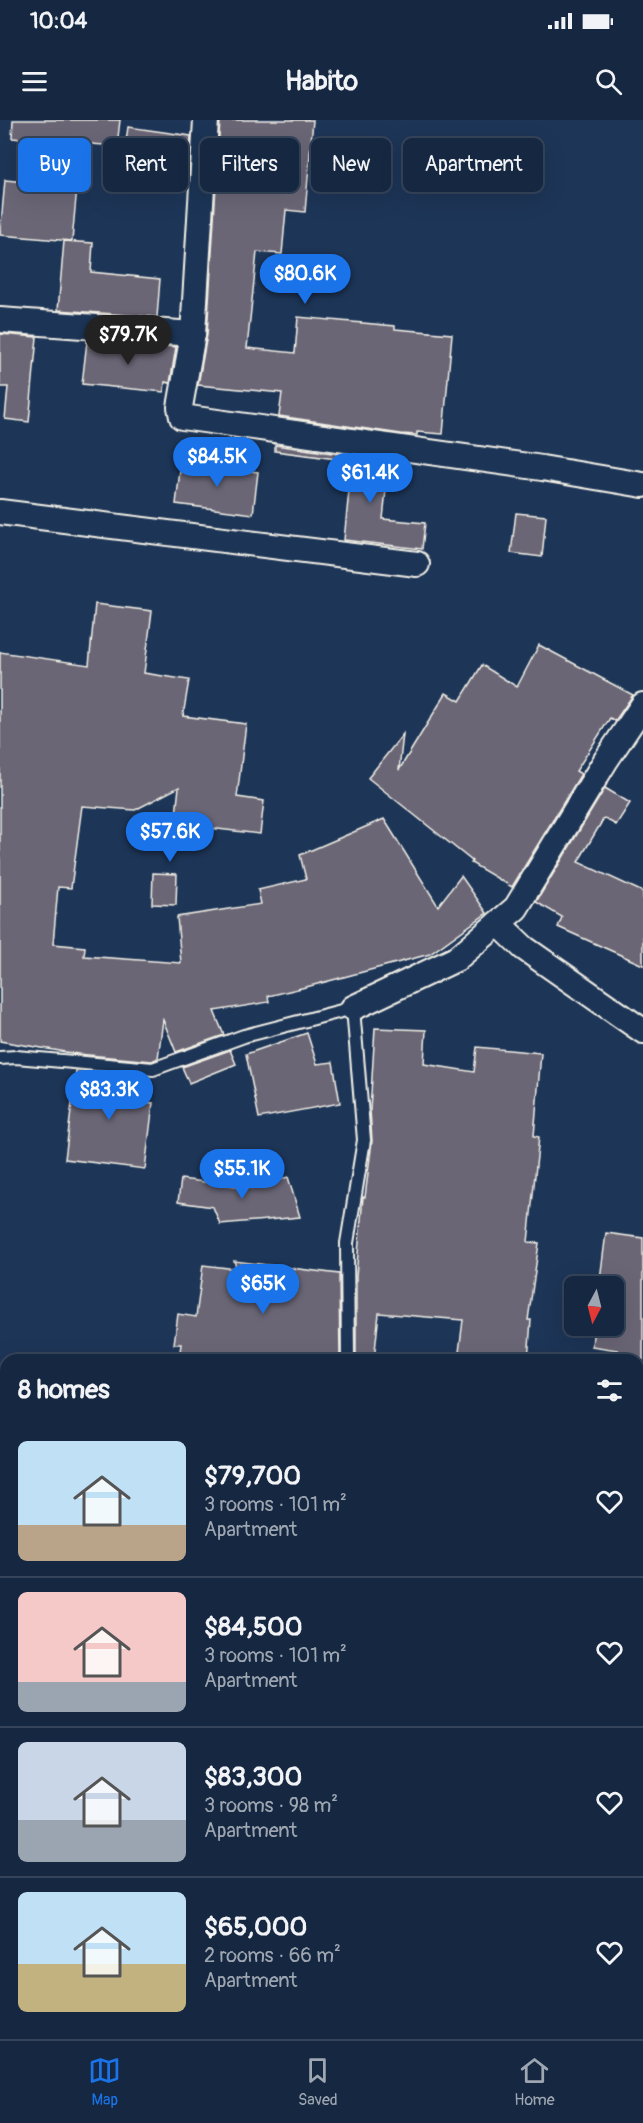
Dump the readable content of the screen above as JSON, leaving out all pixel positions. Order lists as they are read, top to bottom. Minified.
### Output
{"north":"bottom","page":{"status":"10:04","header":"Habito","chip":["Buy","Rent","Filters","New","Apartment"],"price":["$80.6K","$79.7K","$84.5K","$61.4K","$57.6K","$83.3K","$55.1K","$65K"],"heading":"8 homes","list":[{"name":"$79,700","note":"3 rooms · 101 m² · Apartment"},{"name":"$84,500","note":"3 rooms · 101 m² · Apartment"},{"name":"$83,300","note":"3 rooms · 98 m² · Apartment"},{"name":"$65,000","note":"2 rooms · 66 m² · Apartment"}],"tabs":["Map","Saved","Home"]}}
